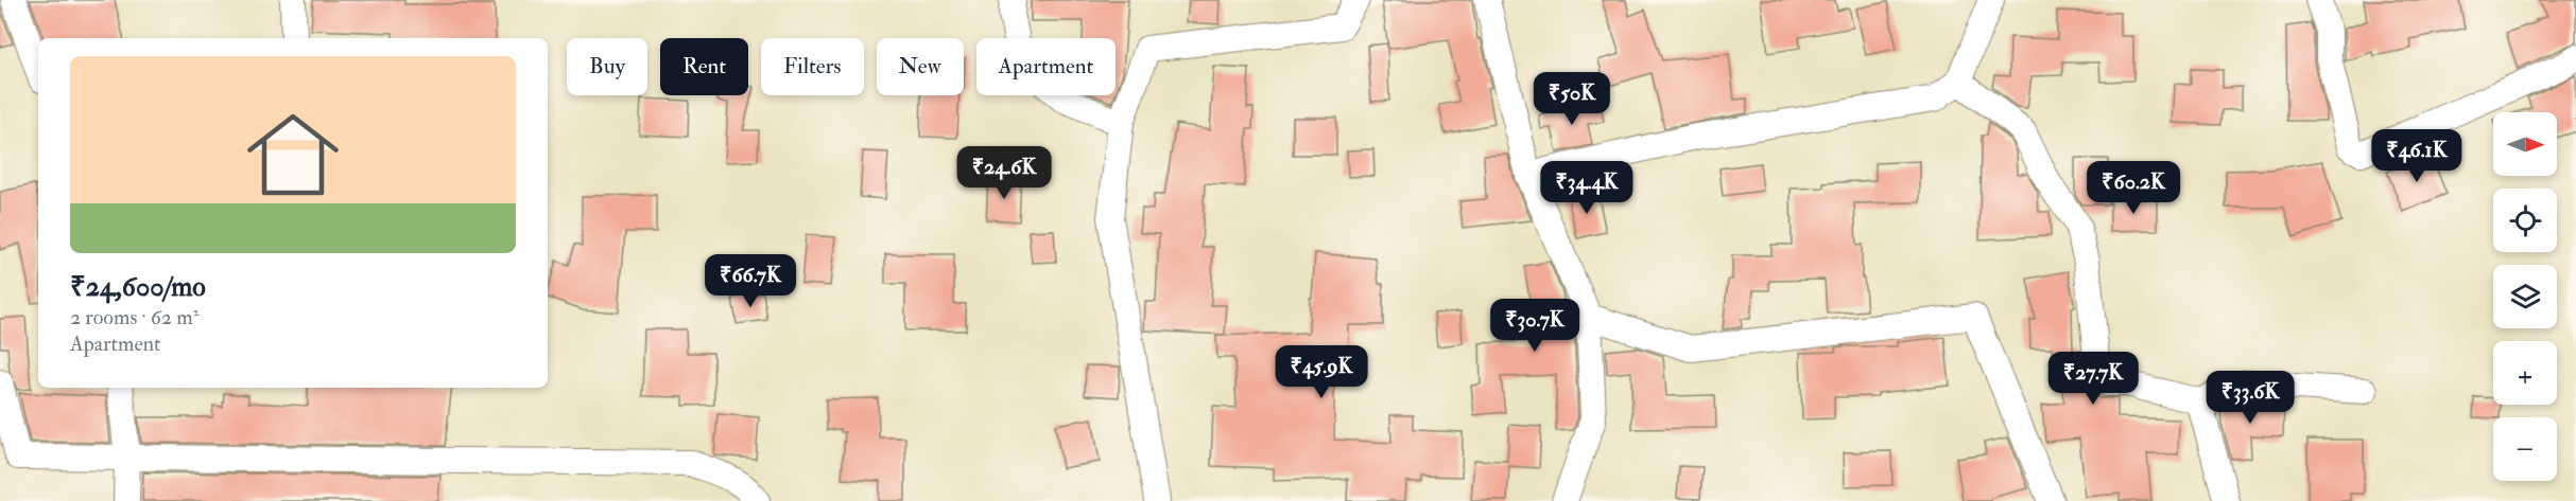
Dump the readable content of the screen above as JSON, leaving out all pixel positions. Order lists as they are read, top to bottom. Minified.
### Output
{"north":"right","page":{"chip":["Buy","Rent","Filters","New","Apartment"],"list":[{"name":"₹24,600/mo","note":"2 rooms · 62 m² · Apartment"}],"price":["₹50K","₹46.1K","₹24.6K","₹34.4K","₹60.2K","₹66.7K","₹30.7K","₹45.9K","₹27.7K","₹33.6K"],"map_buttons":["+","−"]}}
